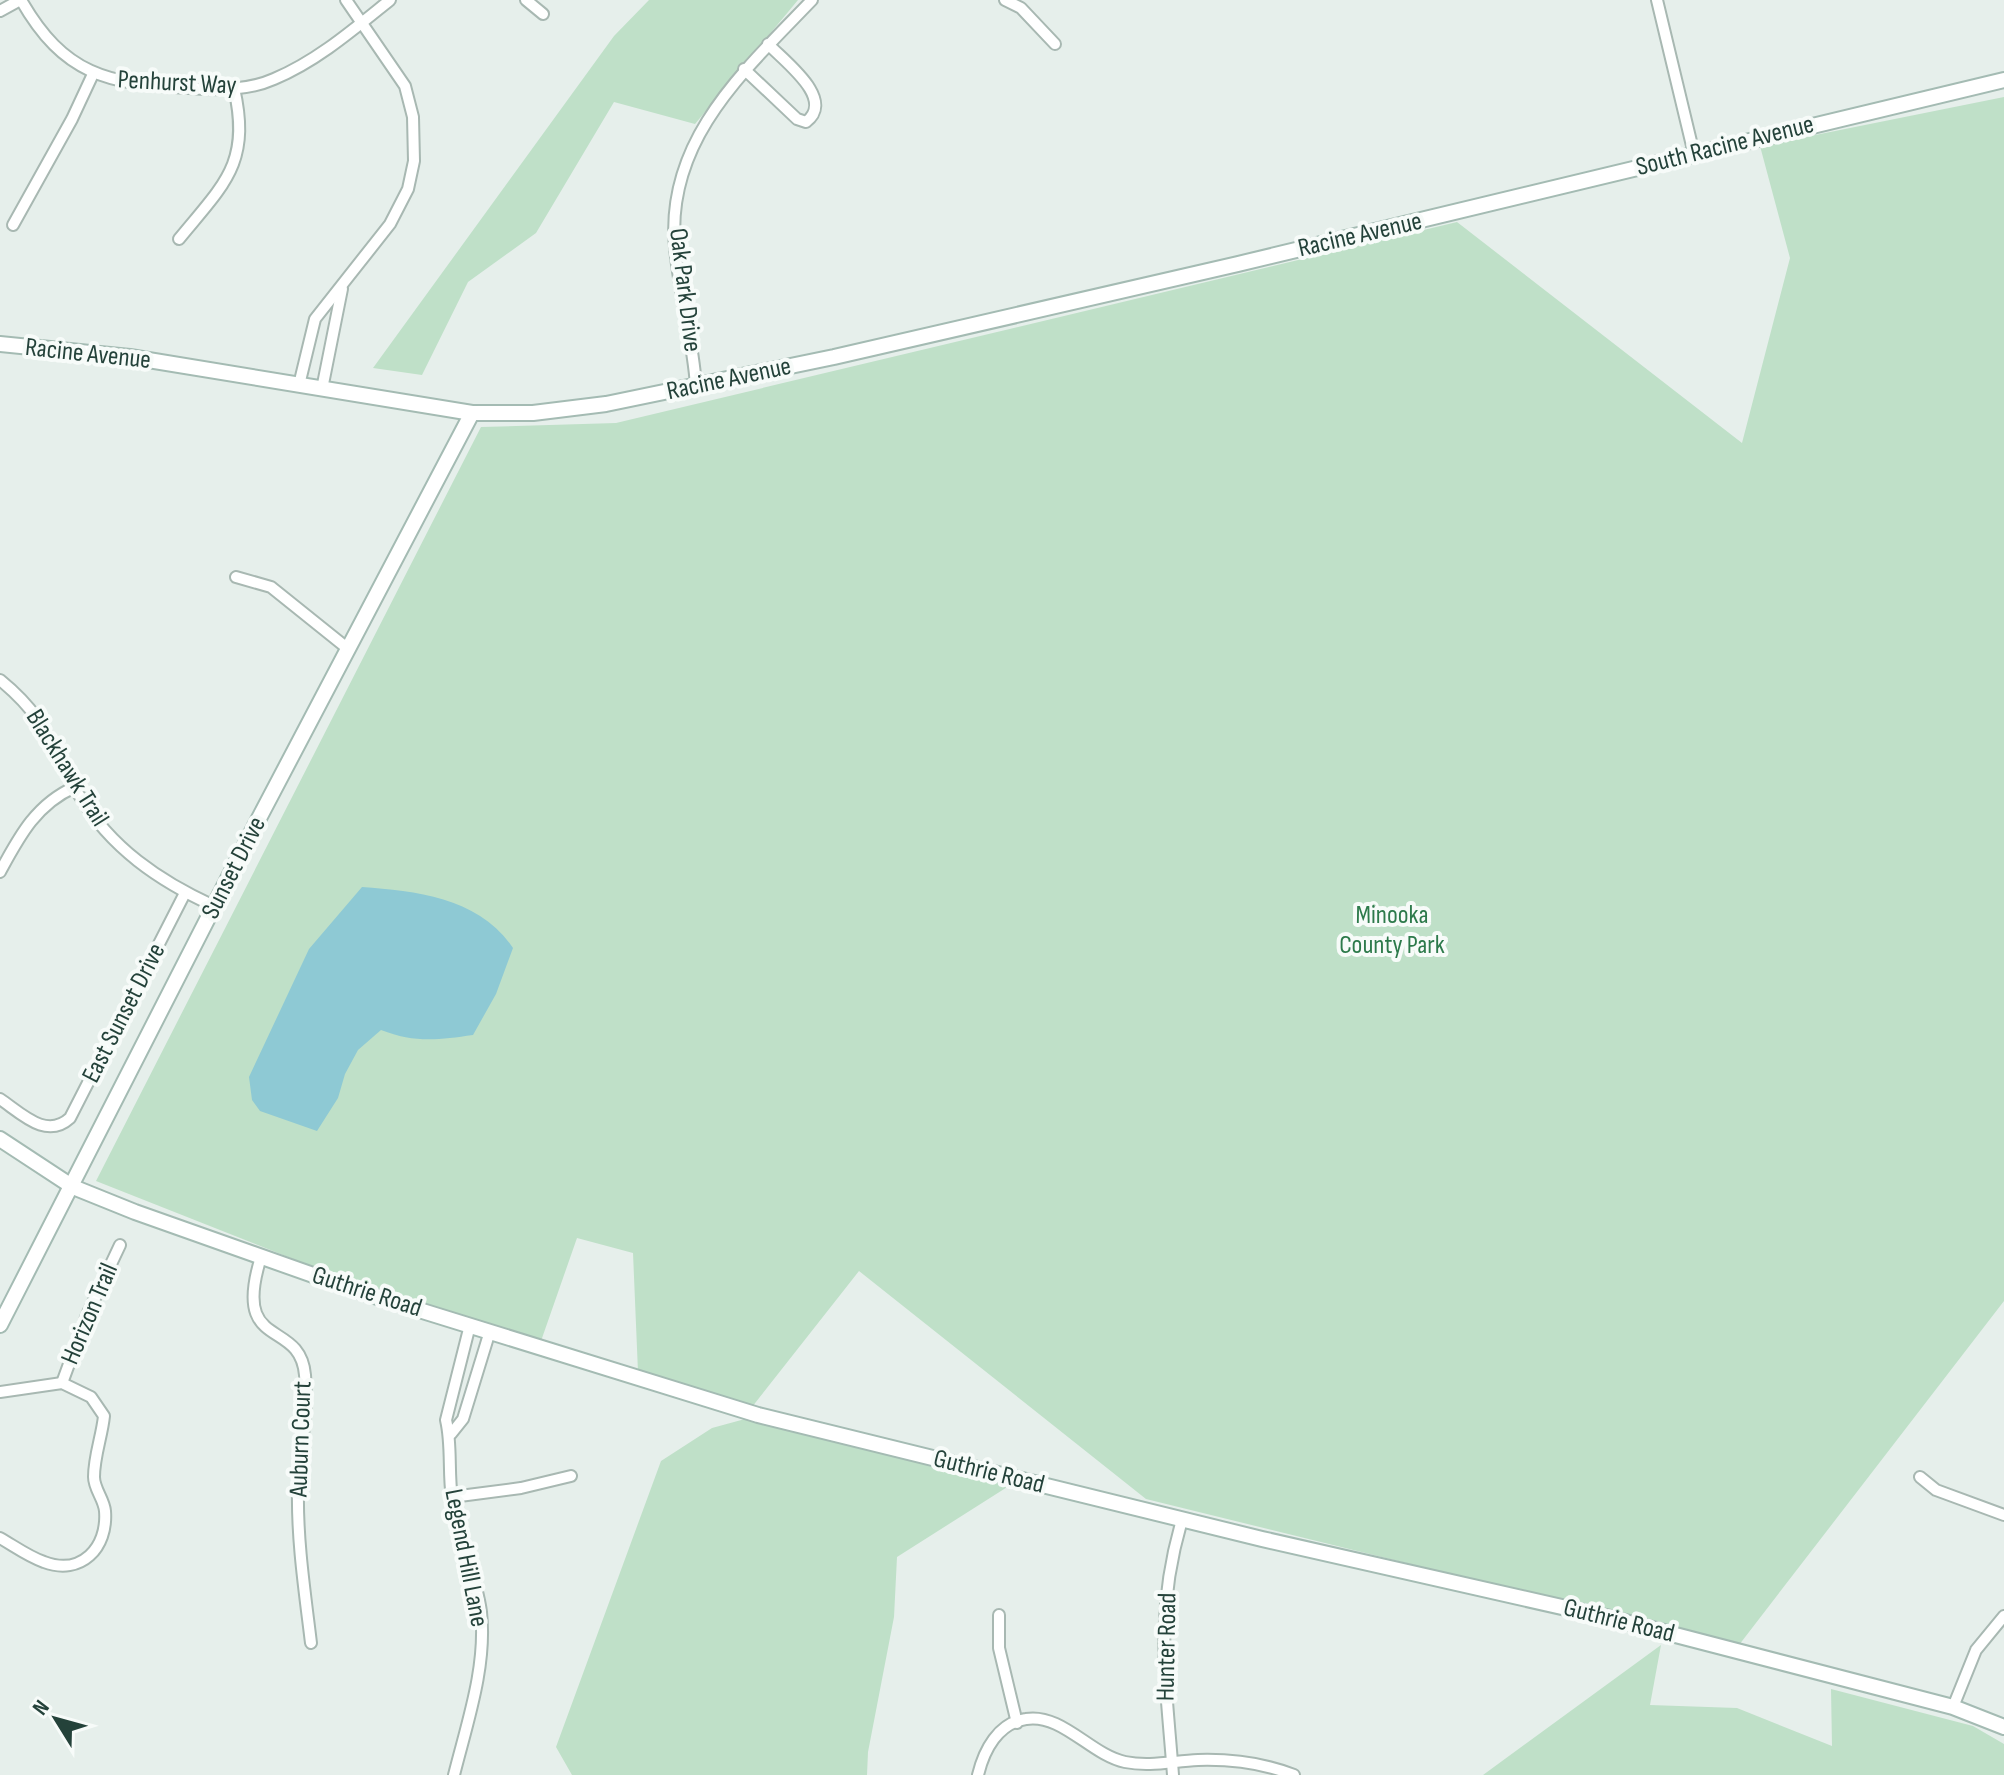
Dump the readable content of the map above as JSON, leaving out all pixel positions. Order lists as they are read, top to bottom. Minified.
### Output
{"streets":{"street":["Penhurst Way","South Racine Avenue","Racine Avenue","Oak Park Drive","Blackhawk Trail","Sunset Drive","East Sunset Drive","Guthrie Road","Horizon Trail","Auburn Court","Legend Hill Lane","Hunter Road"]},"crossings":[["South Racine Avenue","Racine Avenue"],["Racine Avenue","Oak Park Drive"],["Racine Avenue","Sunset Drive"],["Blackhawk Trail","Sunset Drive"],["Blackhawk Trail","East Sunset Drive"],["Sunset Drive","Guthrie Road"],["Guthrie Road","Auburn Court"],["Guthrie Road","Legend Hill Lane"],["Guthrie Road","Hunter Road"]],"parks":["Minooka County Park"],"north":"top left"}
